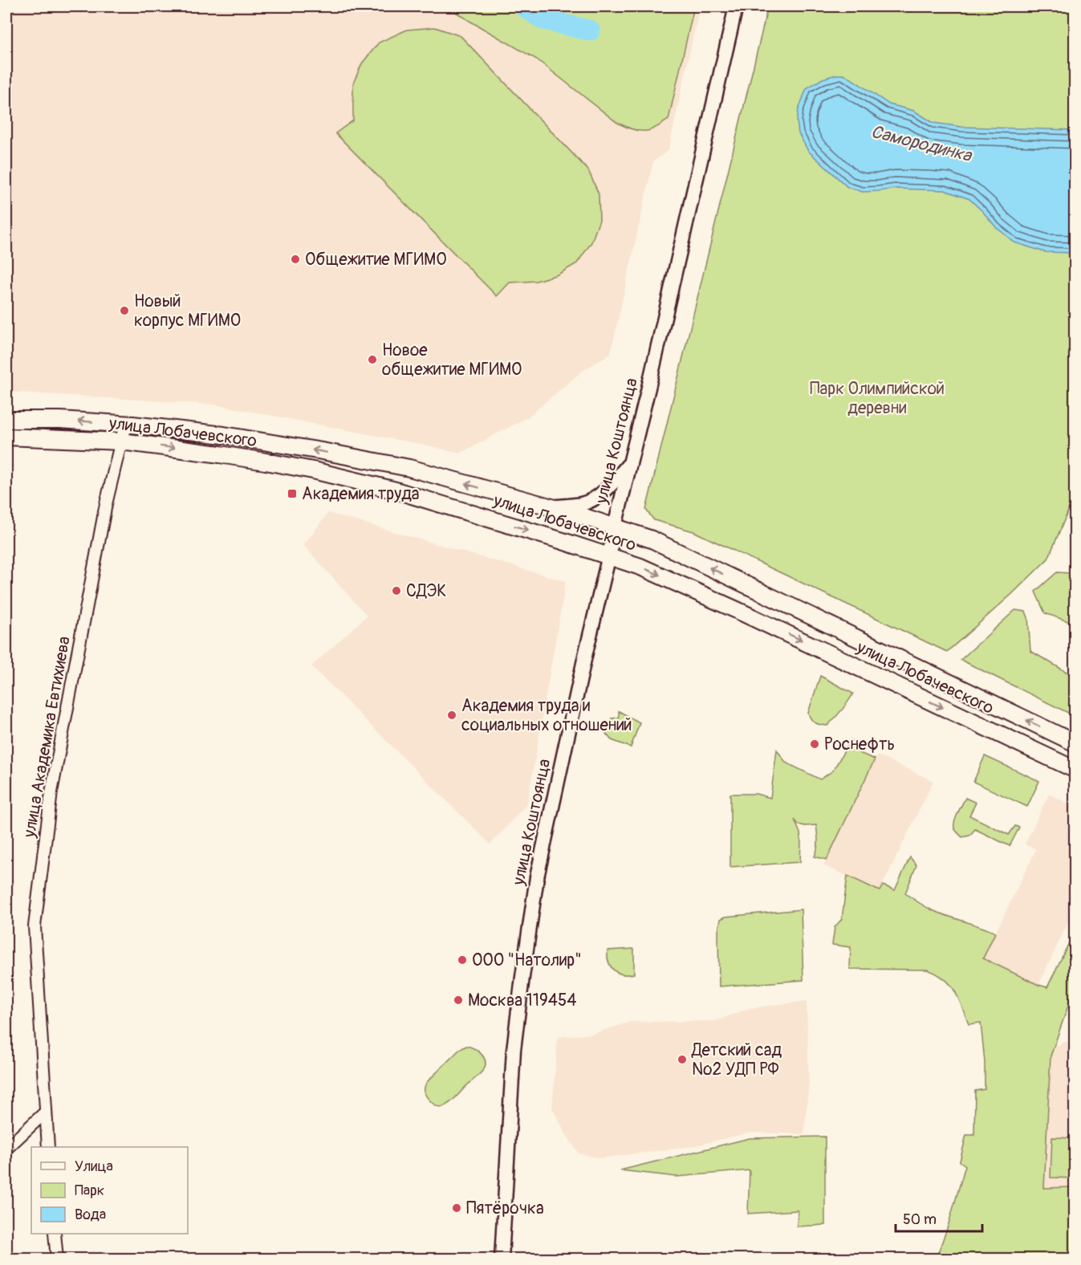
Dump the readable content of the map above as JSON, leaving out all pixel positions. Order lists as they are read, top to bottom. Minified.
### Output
{"streets":{"main road":["улица Лобачевского"],"street":["улица Коштоянца","улица Академика Евтихиева"]},"crossings":[["улица Лобачевского","улица Коштоянца"],["улица Лобачевского","улица Академика Евтихиева"]],"water":["Самородинка"],"parks":["Парк Олимпийской деревни"],"places":{"other":["Общежитие МГИМО","Новый корпус МГИМО","Новое общежитие МГИМО","СДЭК","Академия труда и социальных отношений","Роснефть","ООО \"Натолир\"","Москва 119454","Детский сад №2 УДП РФ","Пятёрочка"],"transit":["Академия труда"]},"legend":["Улица","Парк","Вода"],"scale_bar":"50 m"}
